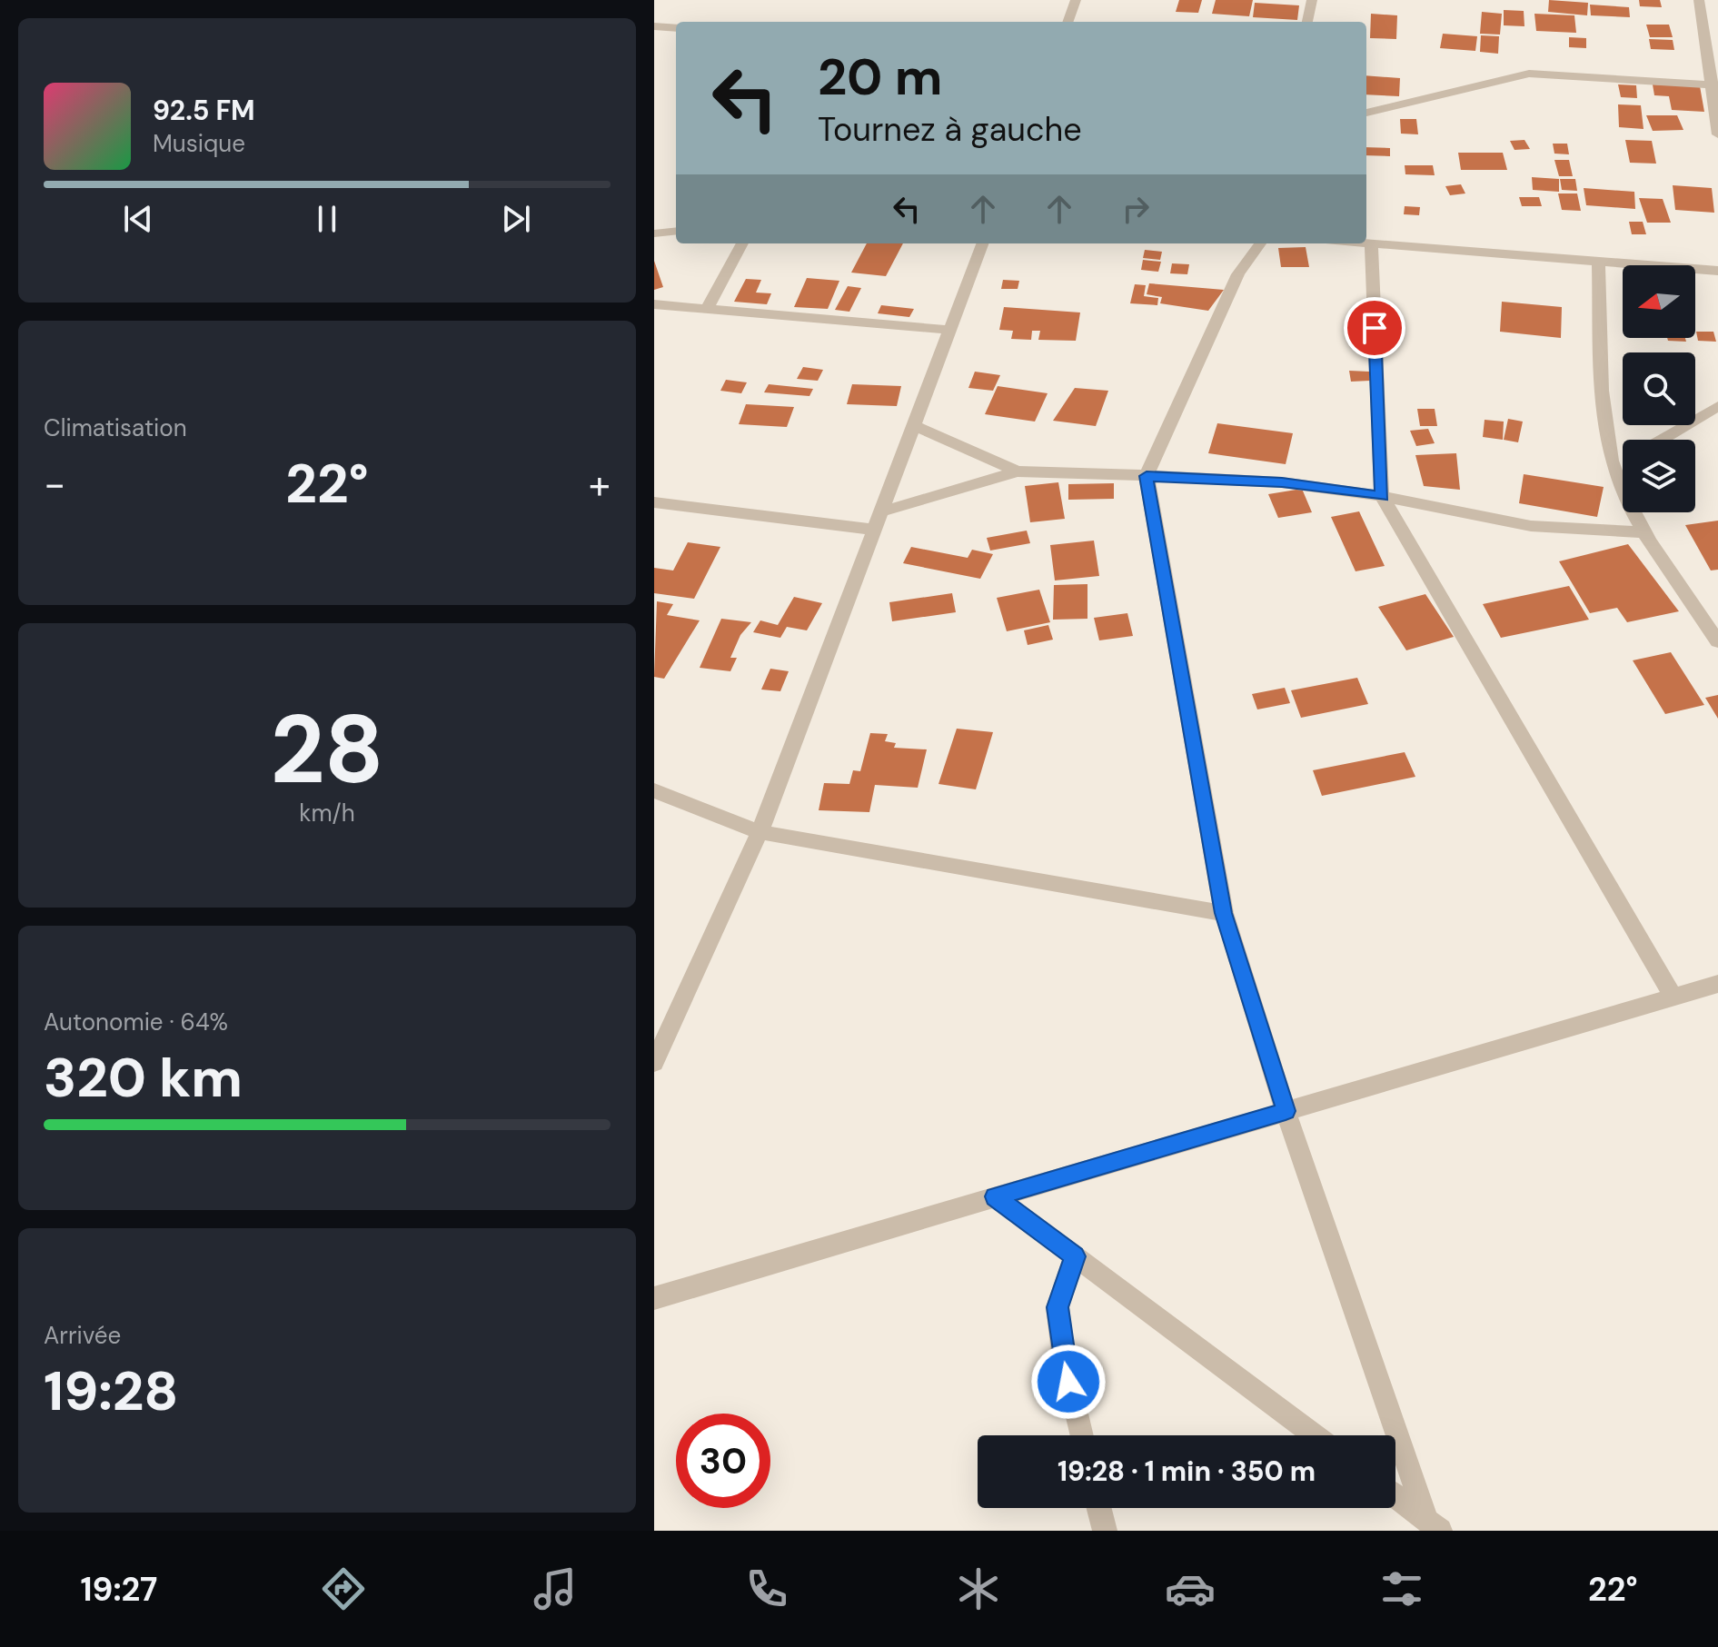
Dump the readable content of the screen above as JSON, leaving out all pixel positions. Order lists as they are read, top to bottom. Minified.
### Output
{"north":"left","page":{"turn":["20 m","Tournez à gauche"],"song":["92.5 FM","Musique"],"tile":["Climatisation",["28","km/h"],["Autonomie · 64%","320 km"],["Arrivée","19:28"]],"heat":["−","22°","+"],"limit":"30","trip":"19:28 · 1 min · 350 m","tabs":["19:27","22°"]}}
